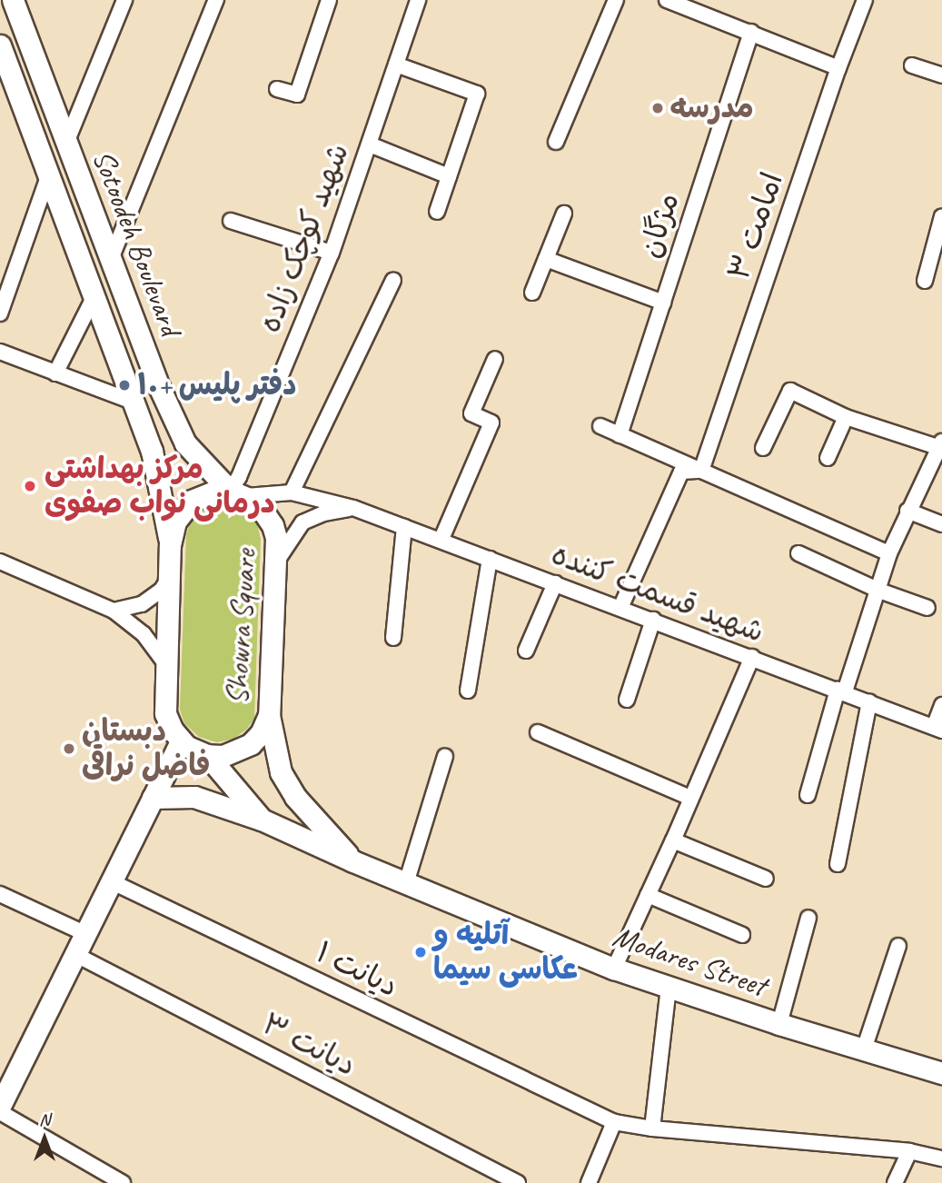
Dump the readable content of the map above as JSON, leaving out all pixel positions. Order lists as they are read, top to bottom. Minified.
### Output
{"streets":{"main road":["Sotoodeh Boulevard","Showra Square","Modares Street"],"street":["مژگان","امامت ۳","شهید کوچک زاده","شهید قسمت کننده","دیانت ۱","دیانت ۳"]},"crossings":[["شهید کوچک زاده","Sotoodeh Boulevard"],["شهید کوچک زاده","شهید قسمت کننده"],["شهید کوچک زاده","Showra Square"],["Sotoodeh Boulevard","شهید قسمت کننده"],["Sotoodeh Boulevard","Showra Square"],["شهید قسمت کننده","Showra Square"]],"places":["مدرسه","دفتر پلیس +۱۰","مرکز بهداشتی درمانی نواب صفوی","دبستان فاضل نراقی","آتلیه و عکاسی سیما"],"north":"top"}
